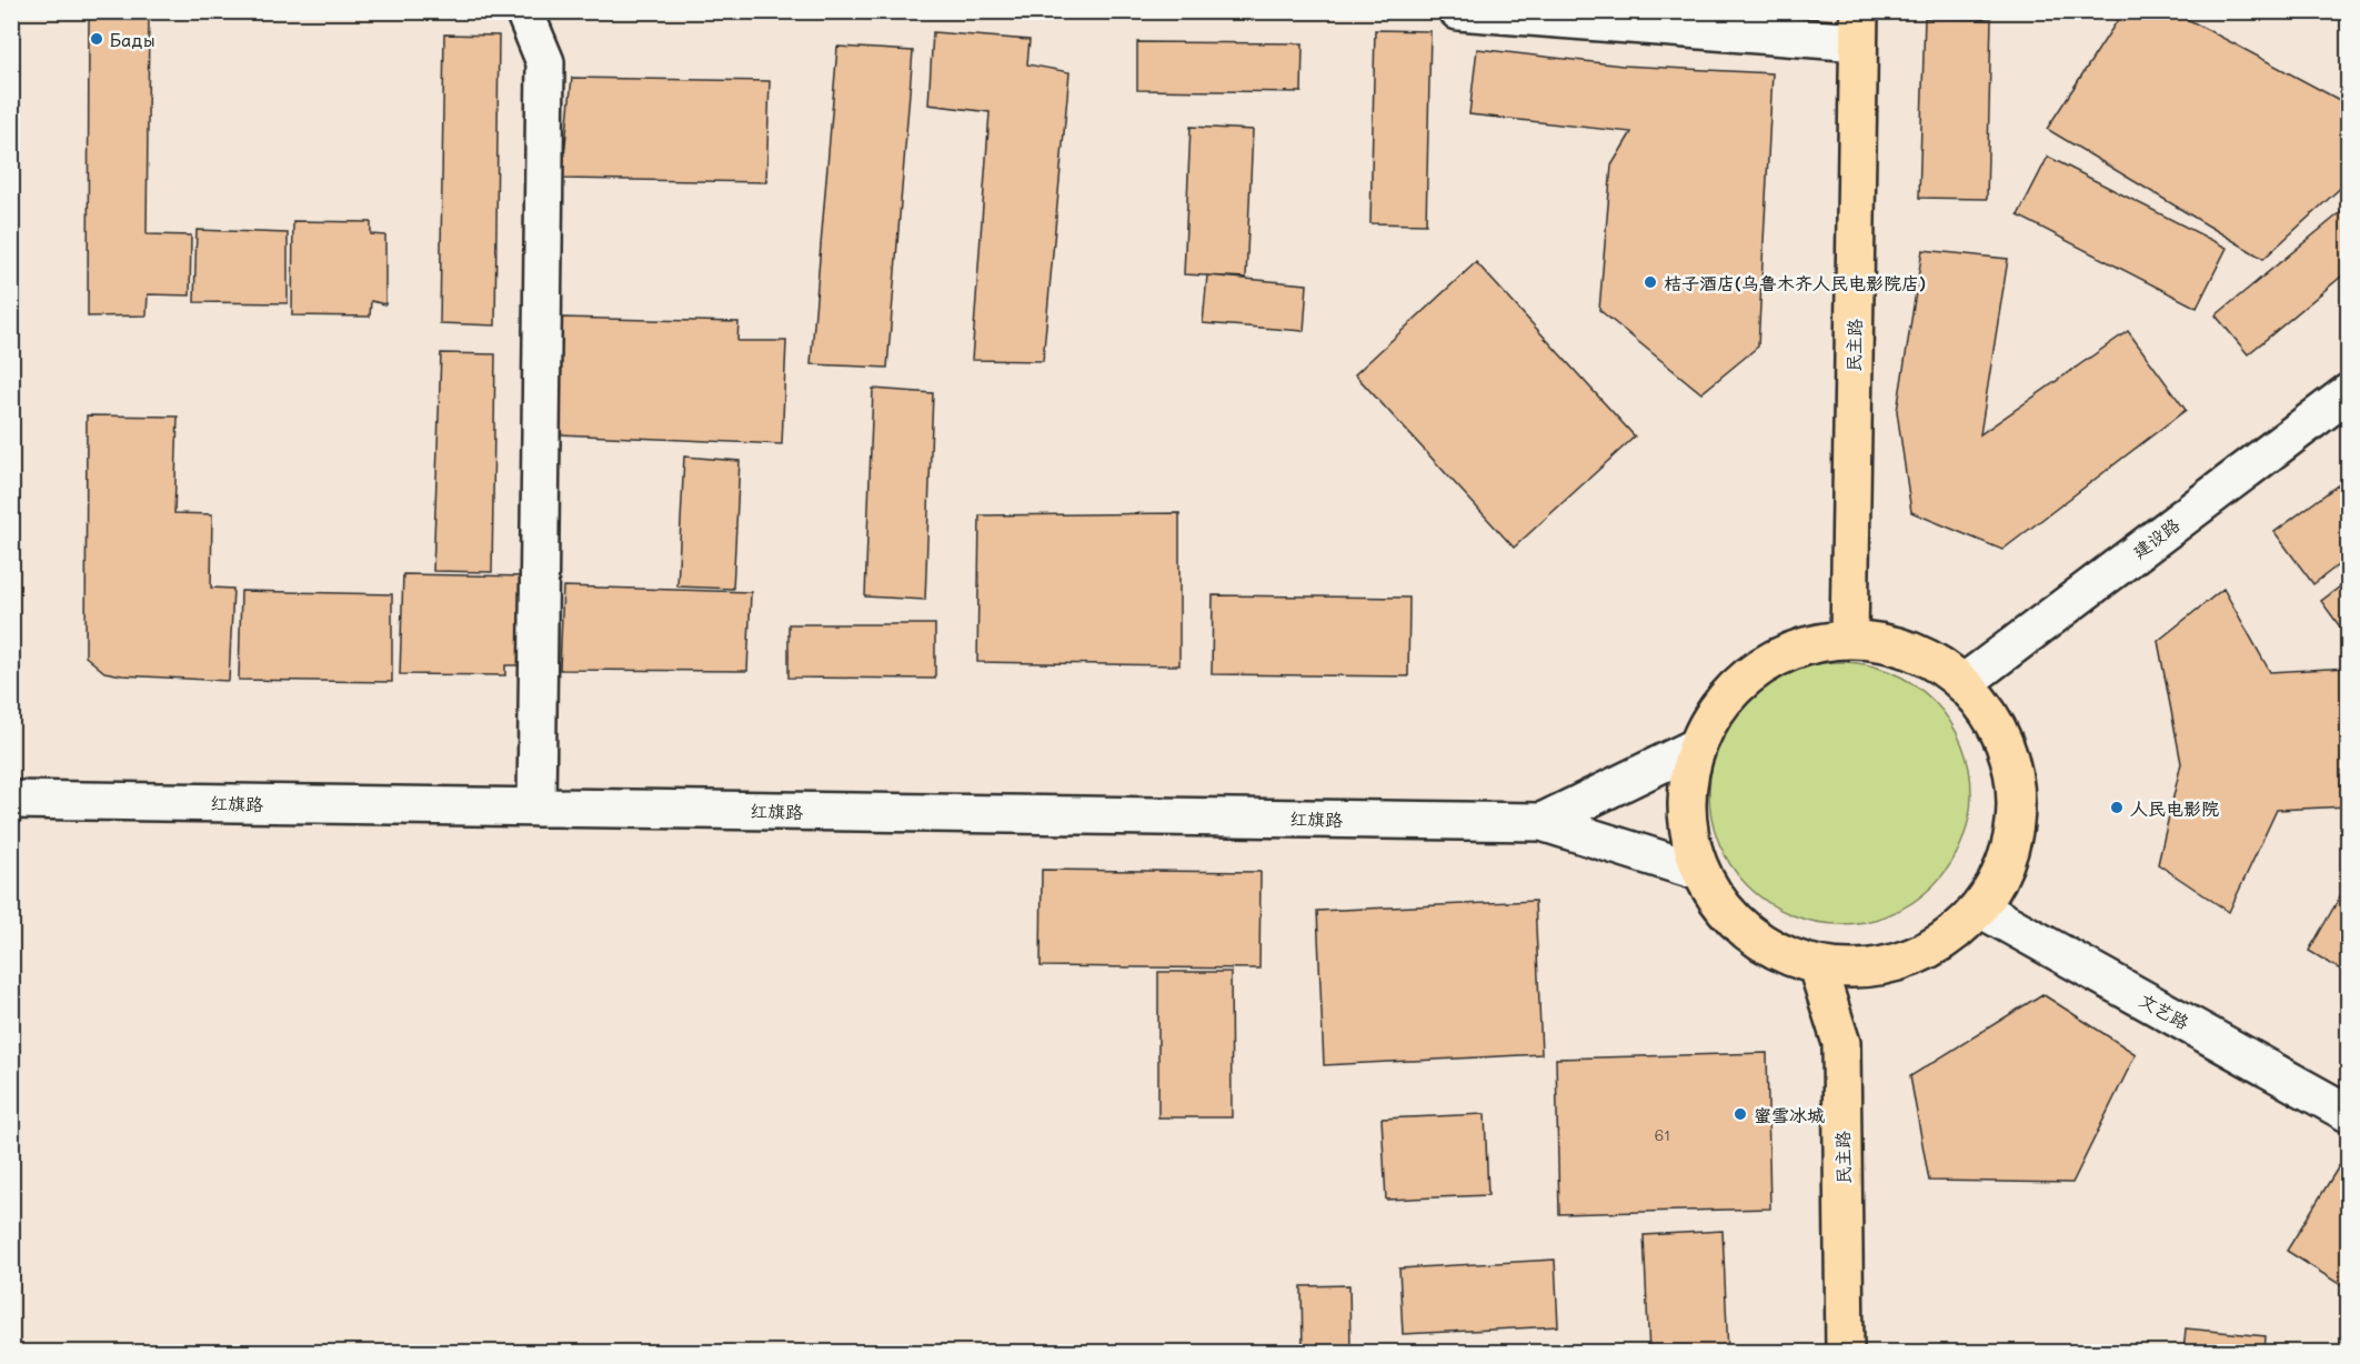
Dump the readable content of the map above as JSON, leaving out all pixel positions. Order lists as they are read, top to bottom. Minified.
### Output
{"streets":{"main road":["民主路"],"street":["建设路","红旗路","文艺路"]},"places":["Бады","桔子酒店(乌鲁木齐人民电影院店)","人民电影院","蜜雪冰城"],"house_numbers":["61"]}
